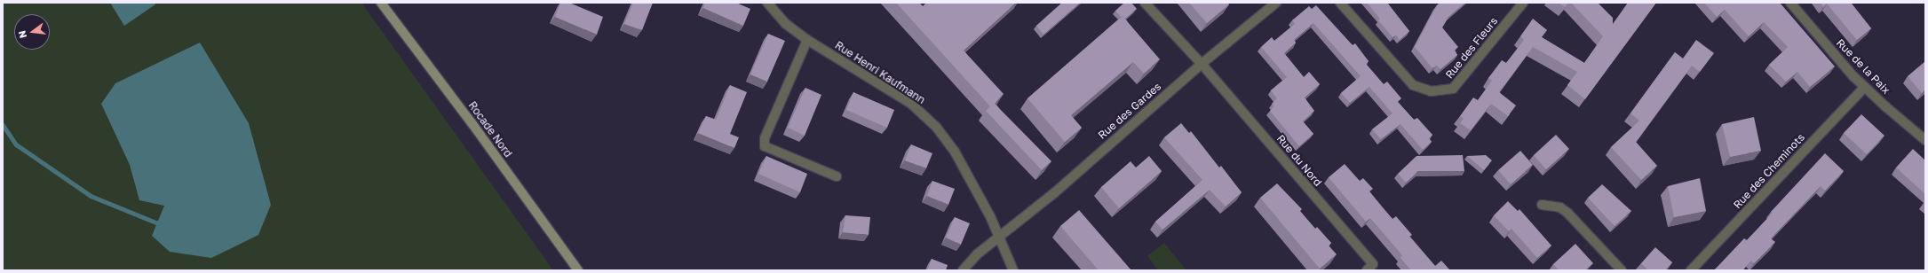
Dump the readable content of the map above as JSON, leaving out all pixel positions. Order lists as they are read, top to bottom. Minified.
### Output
{"streets":{"main road":["Rocade Nord"],"street":["Rue des Fleurs","Rue de la Paix","Rue Henri Kaufmann","Rue des Gardes","Rue du Nord","Rue des Cheminots"]},"crossings":[["Rue de la Paix","Rue des Cheminots"],["Rue Henri Kaufmann","Rue des Gardes"],["Rue des Gardes","Rue du Nord"]],"north":"left"}
